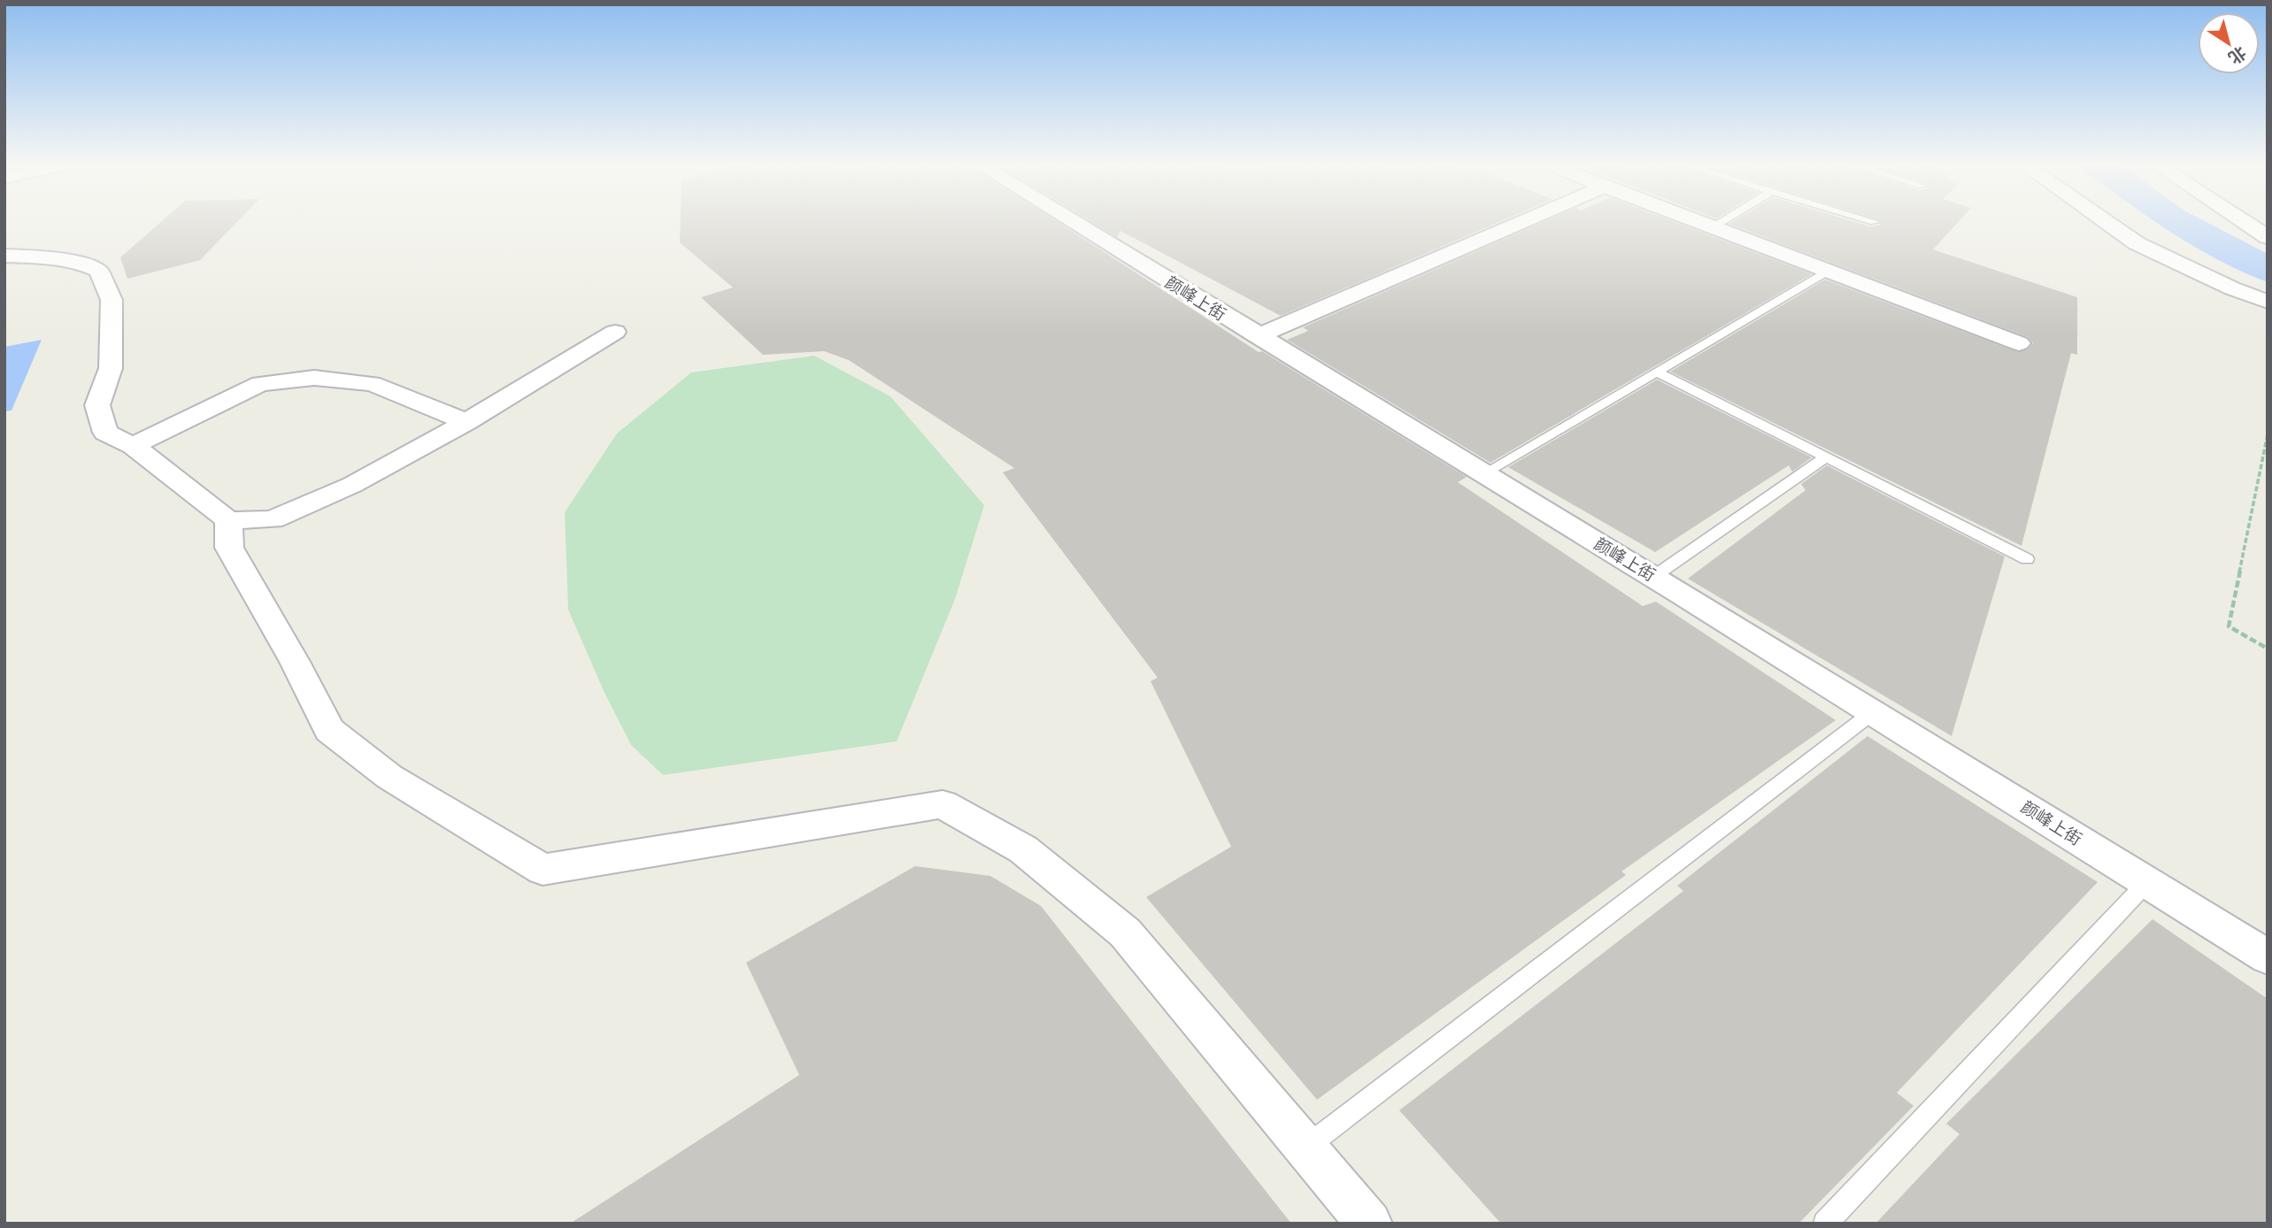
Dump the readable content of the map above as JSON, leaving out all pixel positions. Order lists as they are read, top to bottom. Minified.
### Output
{"streets":{"street":["颜峰上街"]},"north":"bottom right"}
